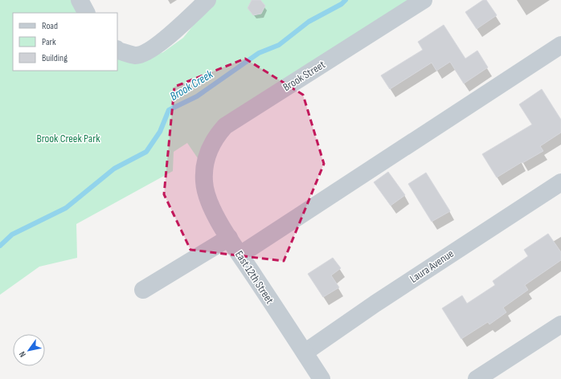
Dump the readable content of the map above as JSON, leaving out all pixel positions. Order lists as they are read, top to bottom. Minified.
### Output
{"streets":{"street":["Brook Street","Laura Avenue","East 12th Street"]},"crossings":[["Brook Street","East 12th Street"],["Laura Avenue","East 12th Street"]],"water":["Brook Creek"],"parks":["Brook Creek Park"],"legend":["Road","Park","Building"],"north":"bottom left"}
